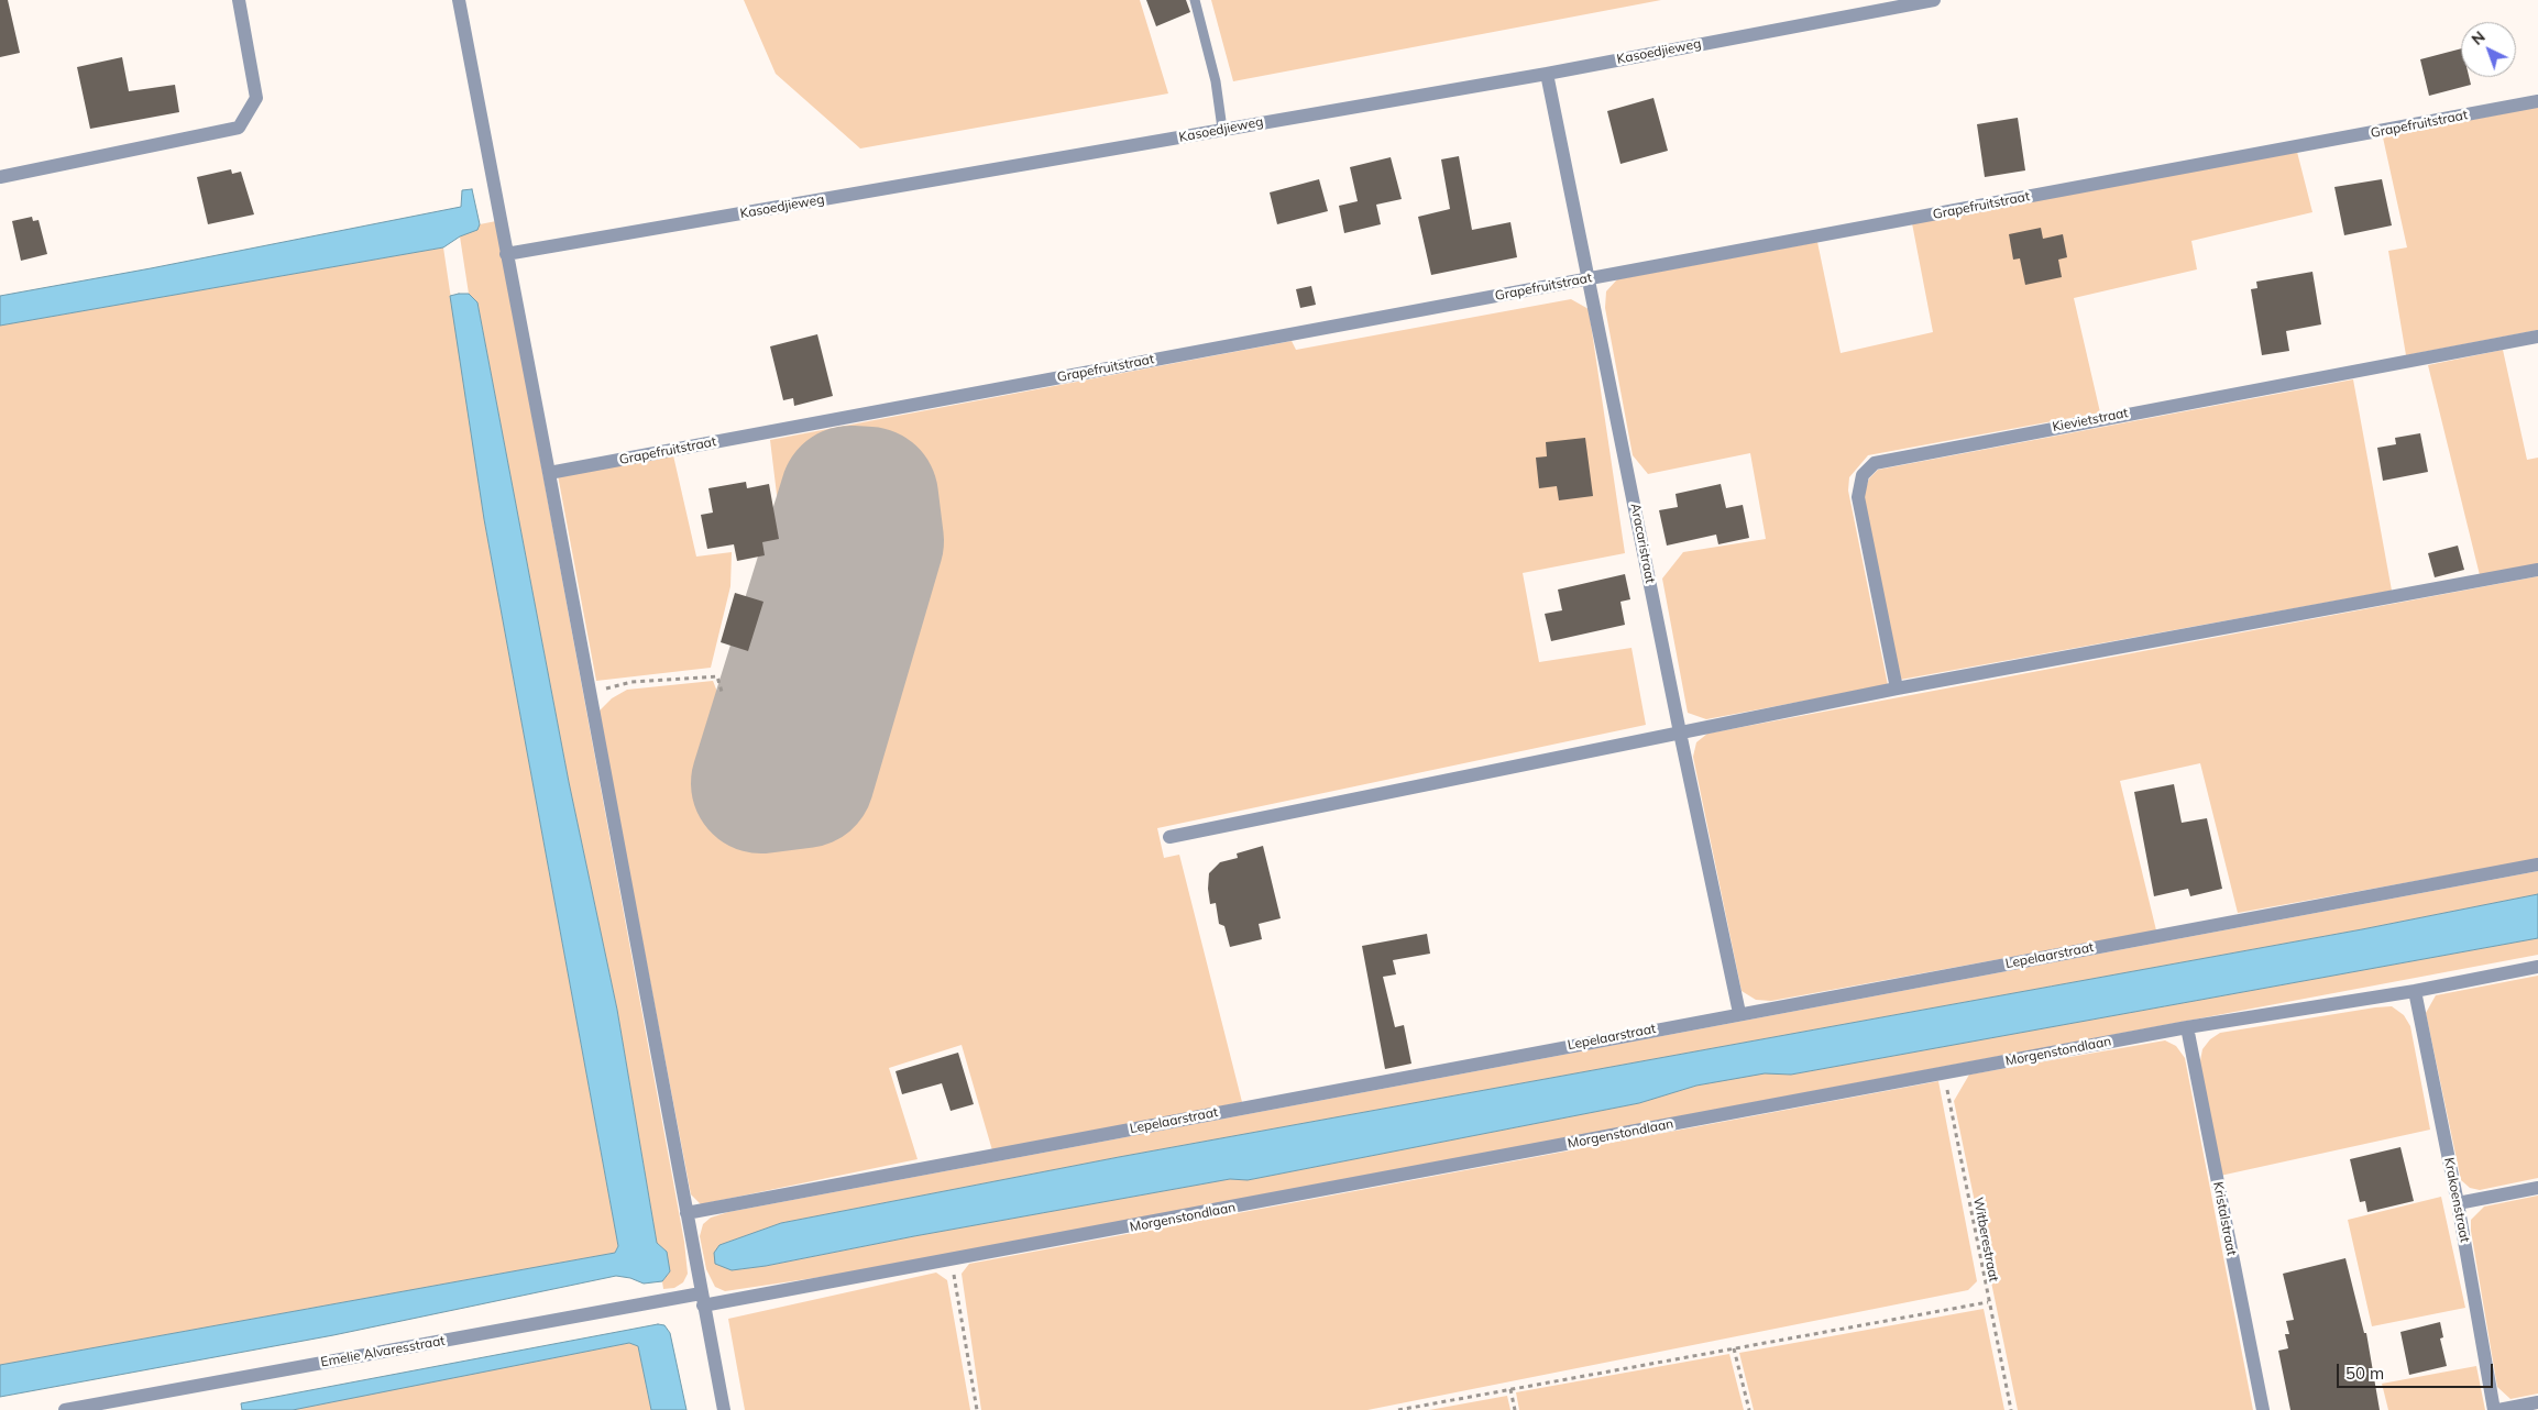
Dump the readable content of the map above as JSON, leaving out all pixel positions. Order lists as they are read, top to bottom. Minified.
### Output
{"streets":{"street":["Kasoedjieweg","Grapefruitstraat","Kievietstraat","Aracaristraat","Lepelaarstraat","Morgenstondlaan","Krakoenstraat","Kristalstraat","Emelie Alvaresstraat"],"path":["Witberestraat"]},"crossings":[["Kasoedjieweg","Aracaristraat"],["Grapefruitstraat","Aracaristraat"],["Aracaristraat","Lepelaarstraat"],["Morgenstondlaan","Krakoenstraat"],["Morgenstondlaan","Kristalstraat"],["Morgenstondlaan","Witberestraat"],["Morgenstondlaan","Emelie Alvaresstraat"]],"scale_bar":"50 m","north":"top left"}
